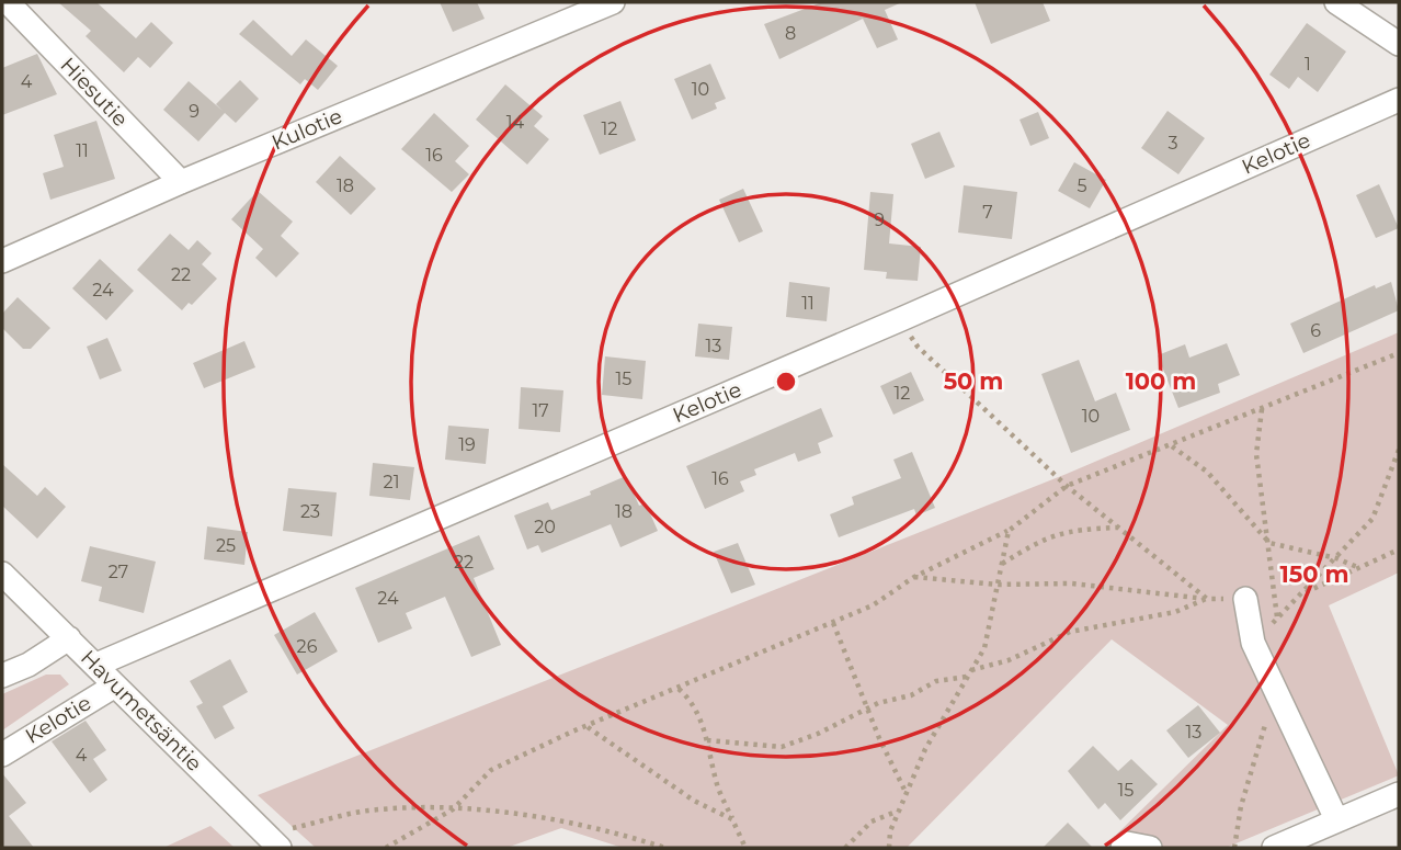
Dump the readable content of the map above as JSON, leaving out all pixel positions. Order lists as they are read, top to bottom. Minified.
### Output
{"streets":{"street":["Hiesutie","Kulotie","Kelotie","Havumetsäntie"]},"crossings":[["Hiesutie","Kulotie"],["Kelotie","Havumetsäntie"]],"house_numbers":["8","1","4","10","9","14","12","3","11","16","18","5","7","9","22","24","11","6","13","15","12","17","10","19","16","21","23","18","20","25","22","27","24","26","13","4","15"],"rings":["50 m","100 m","150 m"]}
